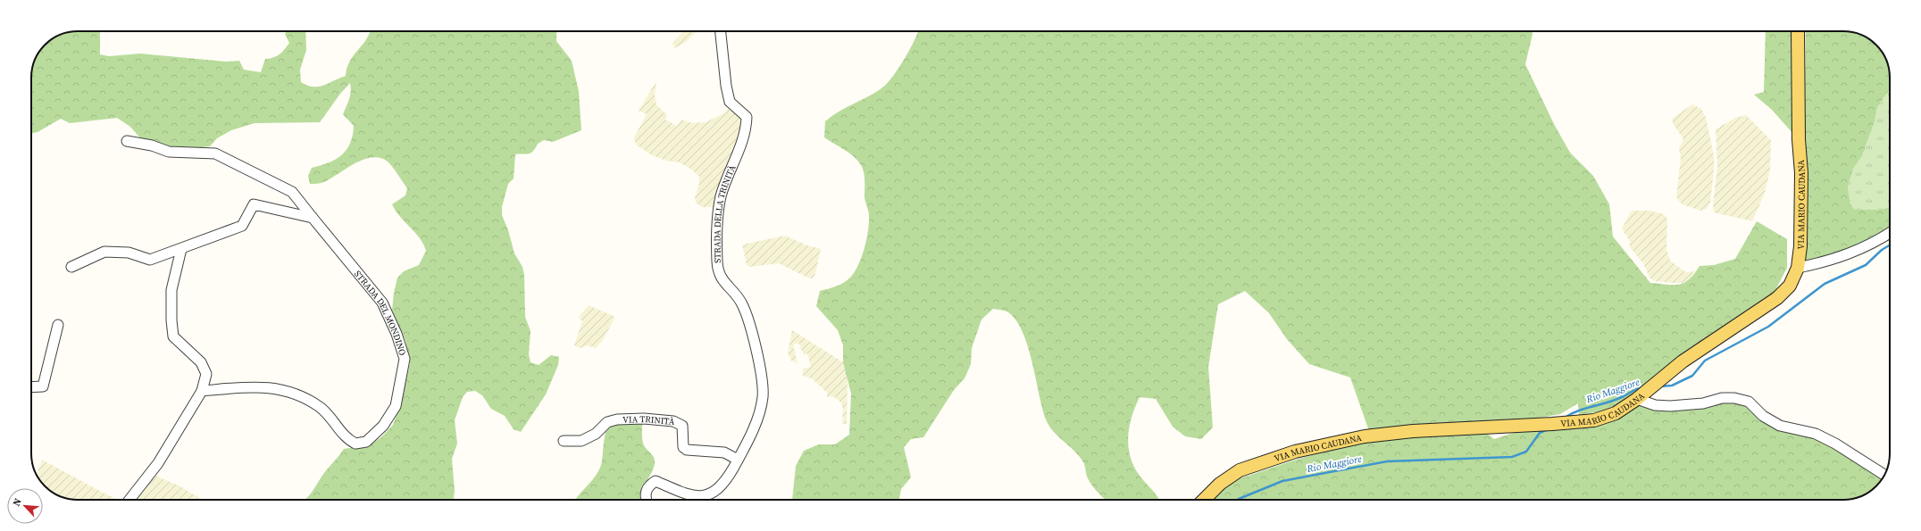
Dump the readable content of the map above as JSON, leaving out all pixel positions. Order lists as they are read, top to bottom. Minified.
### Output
{"streets":{"main road":["VIA MARIO CAUDANA"],"street":["STRADA DELLA TRINITÀ","STRADA DEL MONDINO","VIA TRINITÀ"]},"crossings":[["STRADA DELLA TRINITÀ","VIA TRINITÀ"]],"water":["Rio Maggiore"],"north":"top left"}
